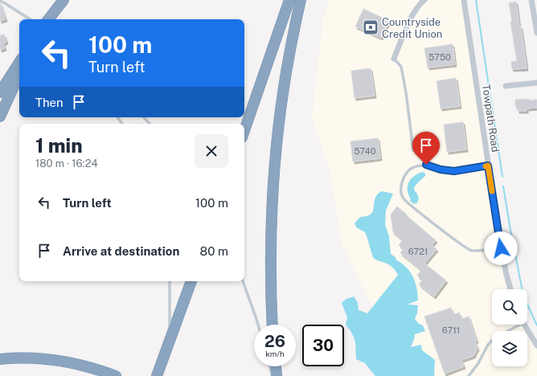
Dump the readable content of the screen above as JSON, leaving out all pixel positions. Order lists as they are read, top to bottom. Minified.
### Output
{"streets":{"street":["Towpath Road"]},"places":{"bank":["Countryside Credit Union"]},"house_numbers":["5750","5740","6721","6711"],"page":{"turn":["100 m","Turn left"],"then":"Then","heading":["1 min","180 m · 16:24"],"list":[{"name":"Turn left","value":"100 m"},{"name":"Arrive at destination","value":"80 m"}],"speed":"26 km/h","limit":"30"}}
